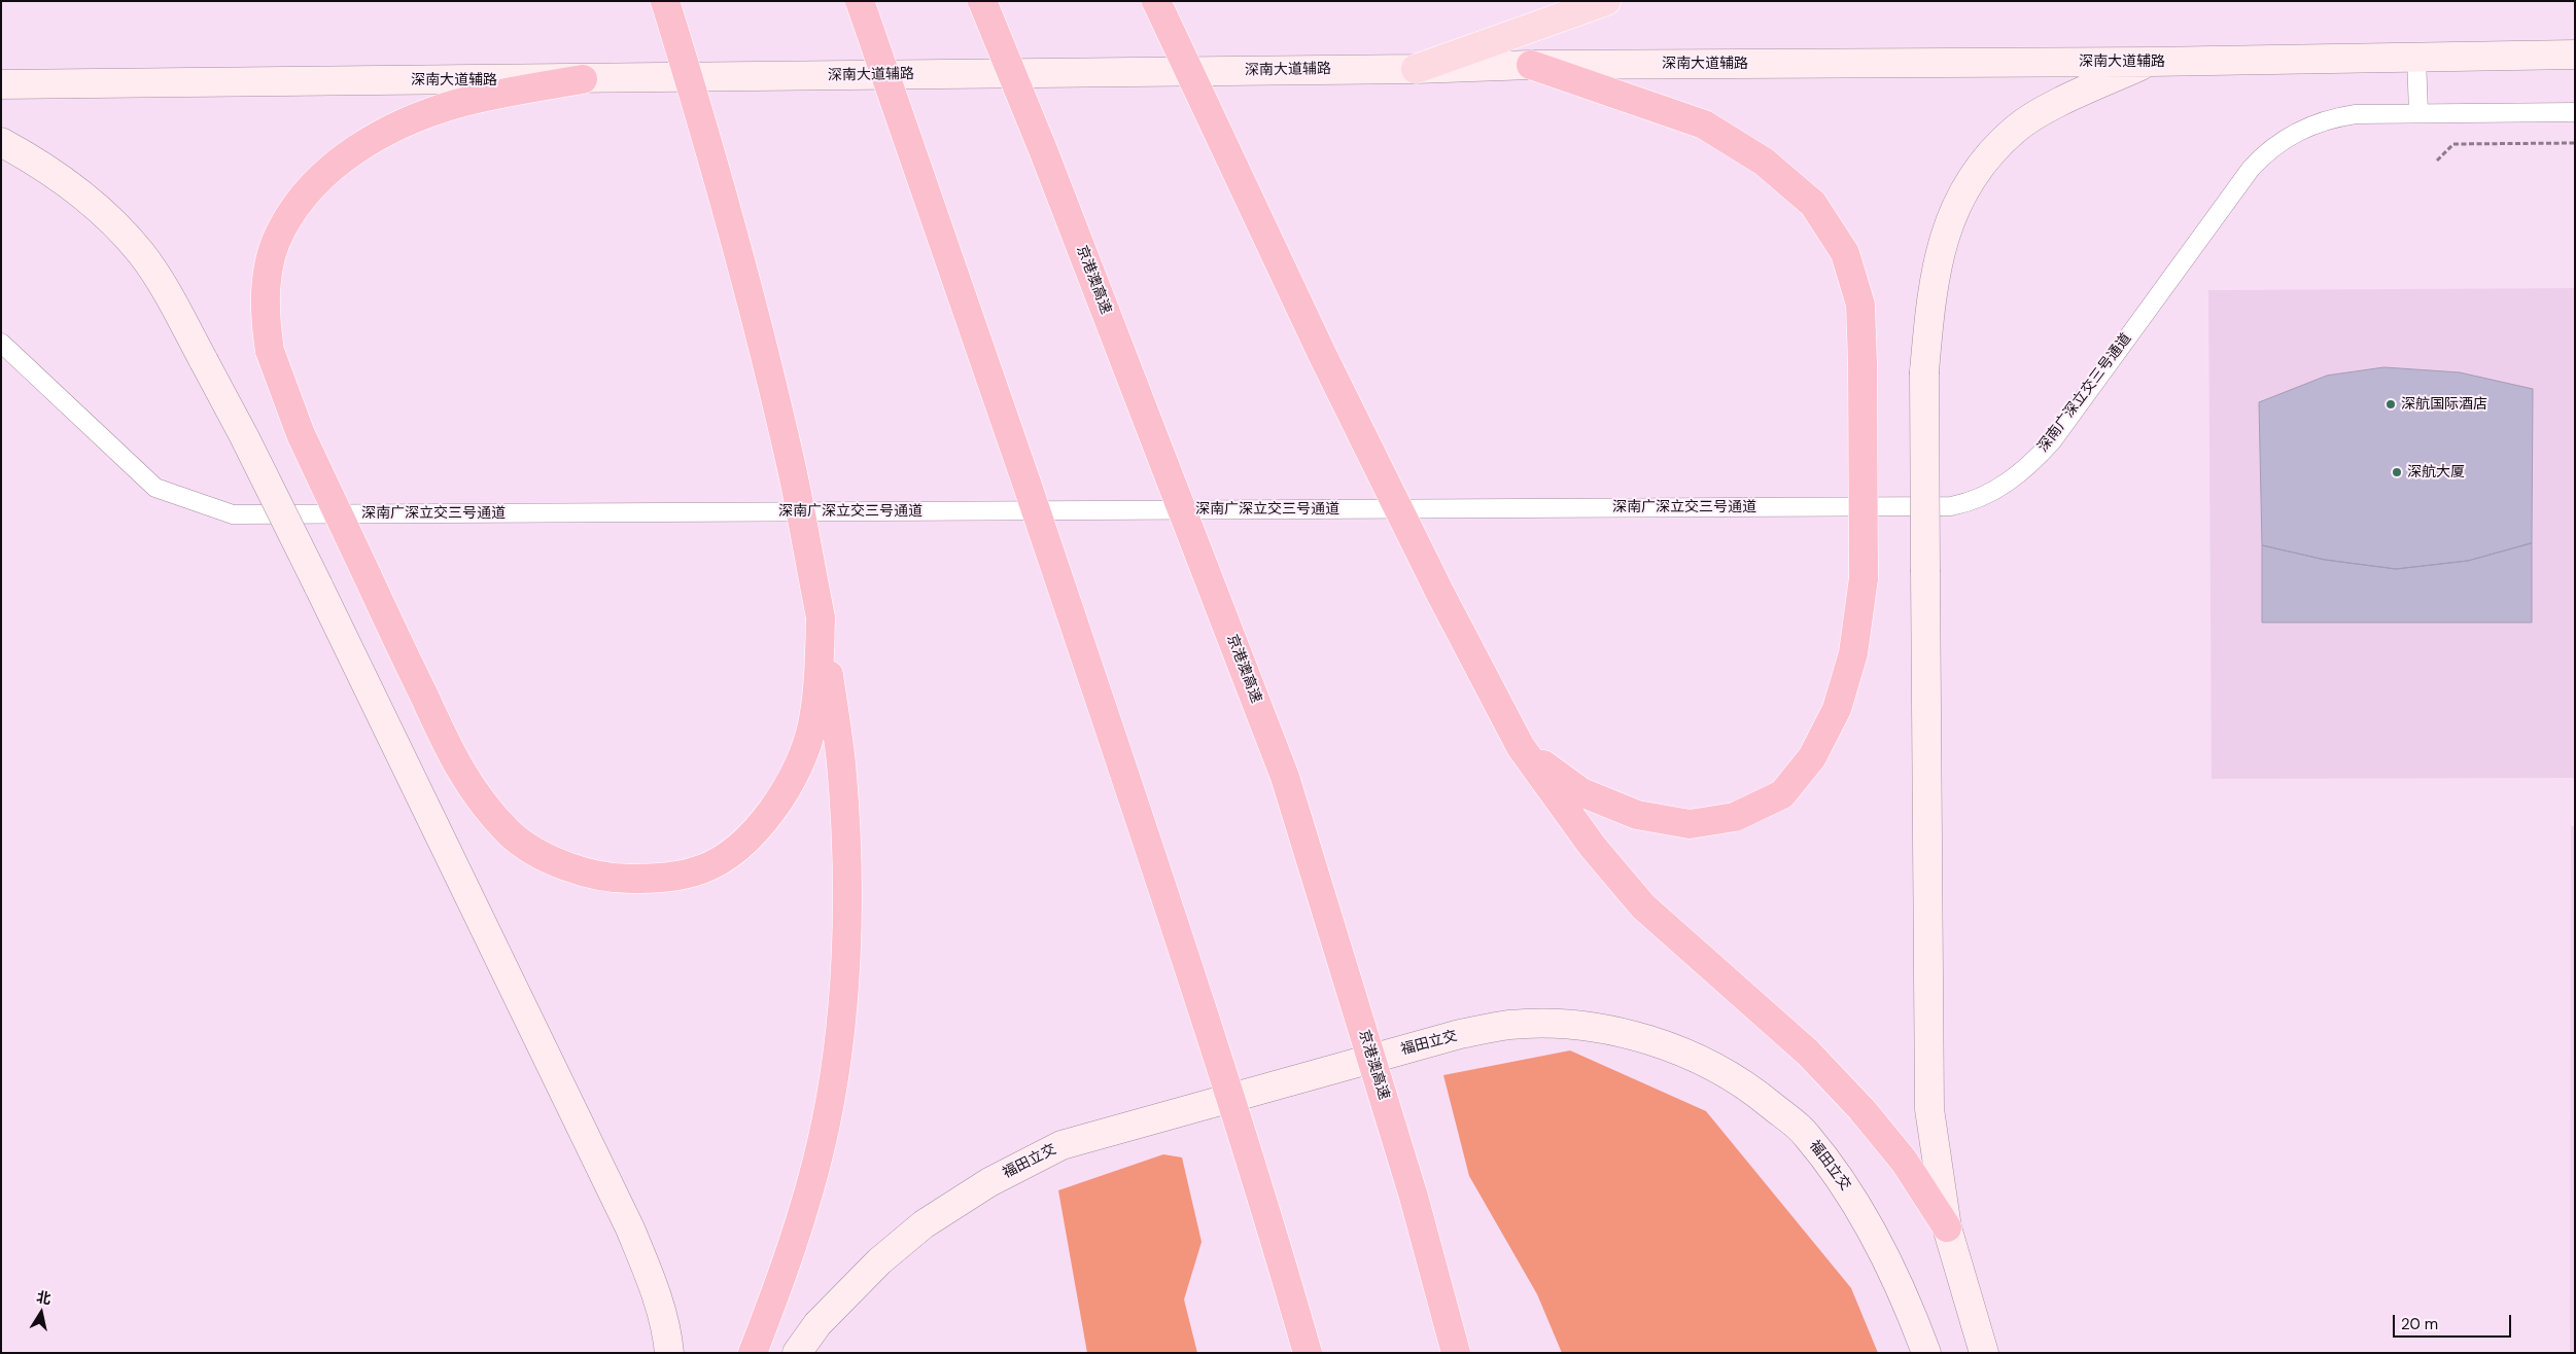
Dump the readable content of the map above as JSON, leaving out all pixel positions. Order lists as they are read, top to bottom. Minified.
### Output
{"streets":{"highway":["京港澳高速"],"main road":["深南大道辅路","福田立交"],"lane":["深南广深立交三号通道"]},"places":["深航国际酒店","深航大厦"],"scale_bar":"20 m","north":"top"}
